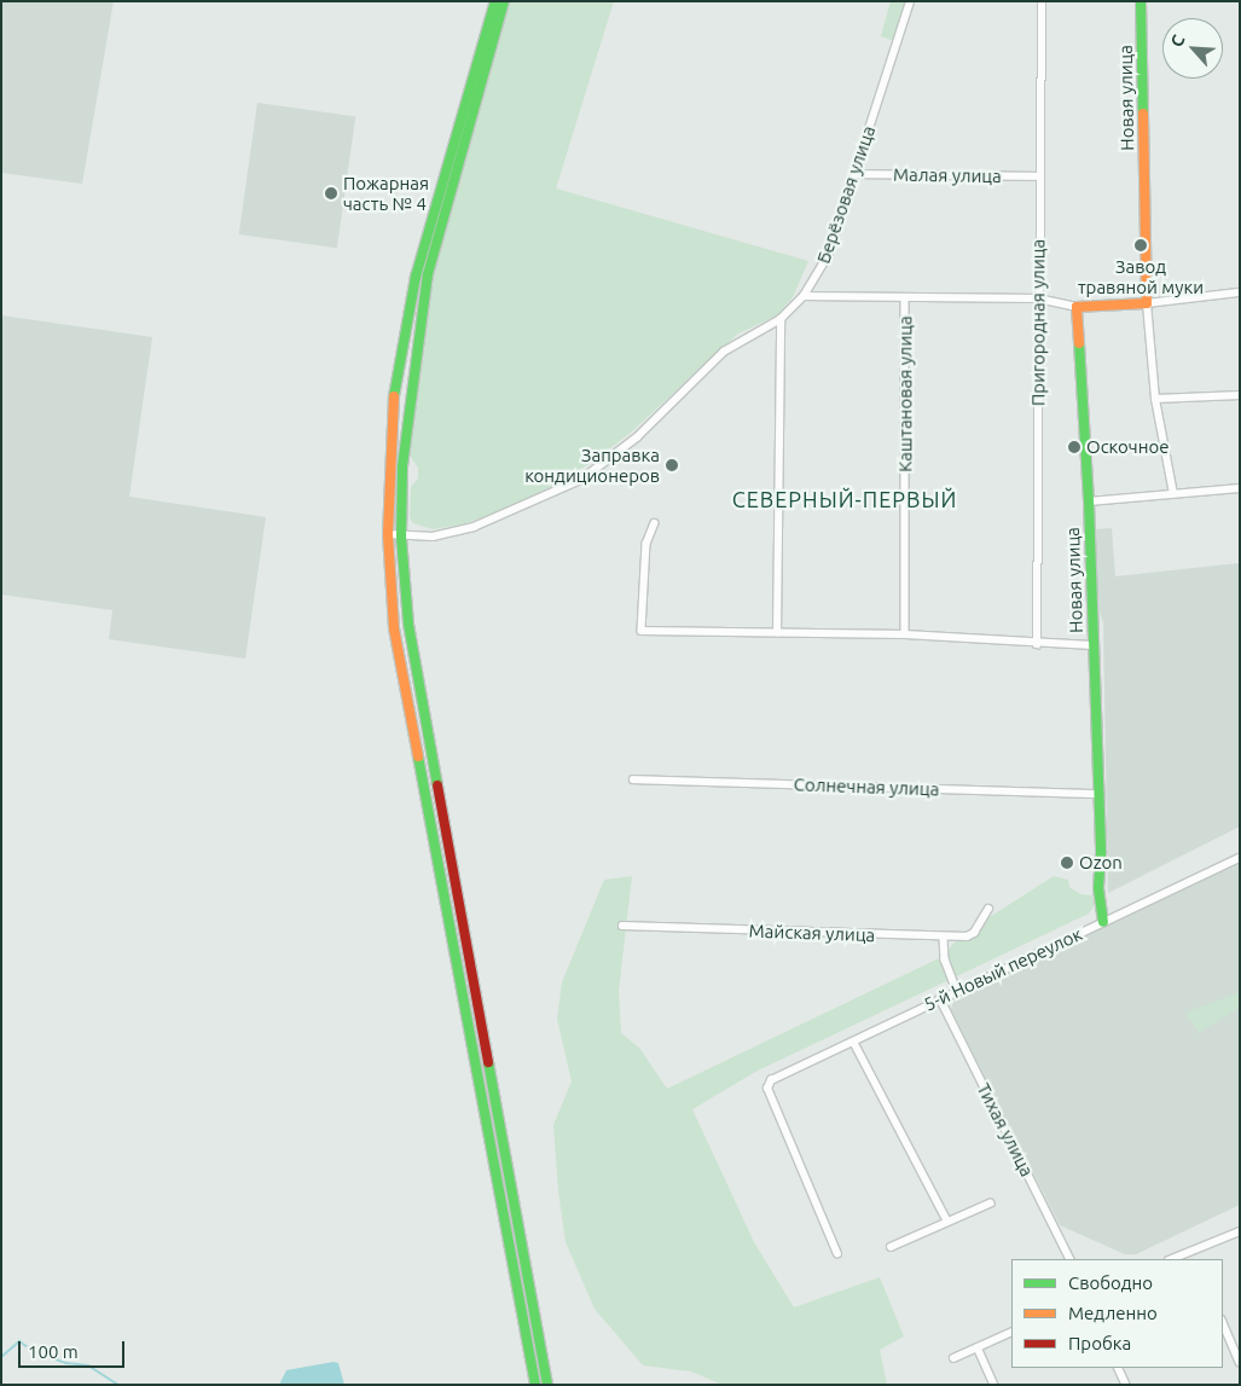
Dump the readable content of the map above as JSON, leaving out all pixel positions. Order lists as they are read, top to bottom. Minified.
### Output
{"streets":{"main road":["Новая улица"],"street":["Малая улица","Берёзовая улица","Пригородная улица","Каштановая улица","Солнечная улица","Майская улица","5-й Новый переулок","Тихая улица"]},"crossings":[["Новая улица","Солнечная улица"],["Новая улица","5-й Новый переулок"],["Малая улица","Берёзовая улица"],["Малая улица","Пригородная улица"],["5-й Новый переулок","Тихая улица"]],"districts":["СЕВЕРНЫЙ-ПЕРВЫЙ"],"places":["Пожарная часть № 4","Завод травяной муки","Оскочное","Заправка кондиционеров","Ozon"],"legend":["Свободно","Медленно","Пробка"],"scale_bar":"100 m","north":"top left"}
